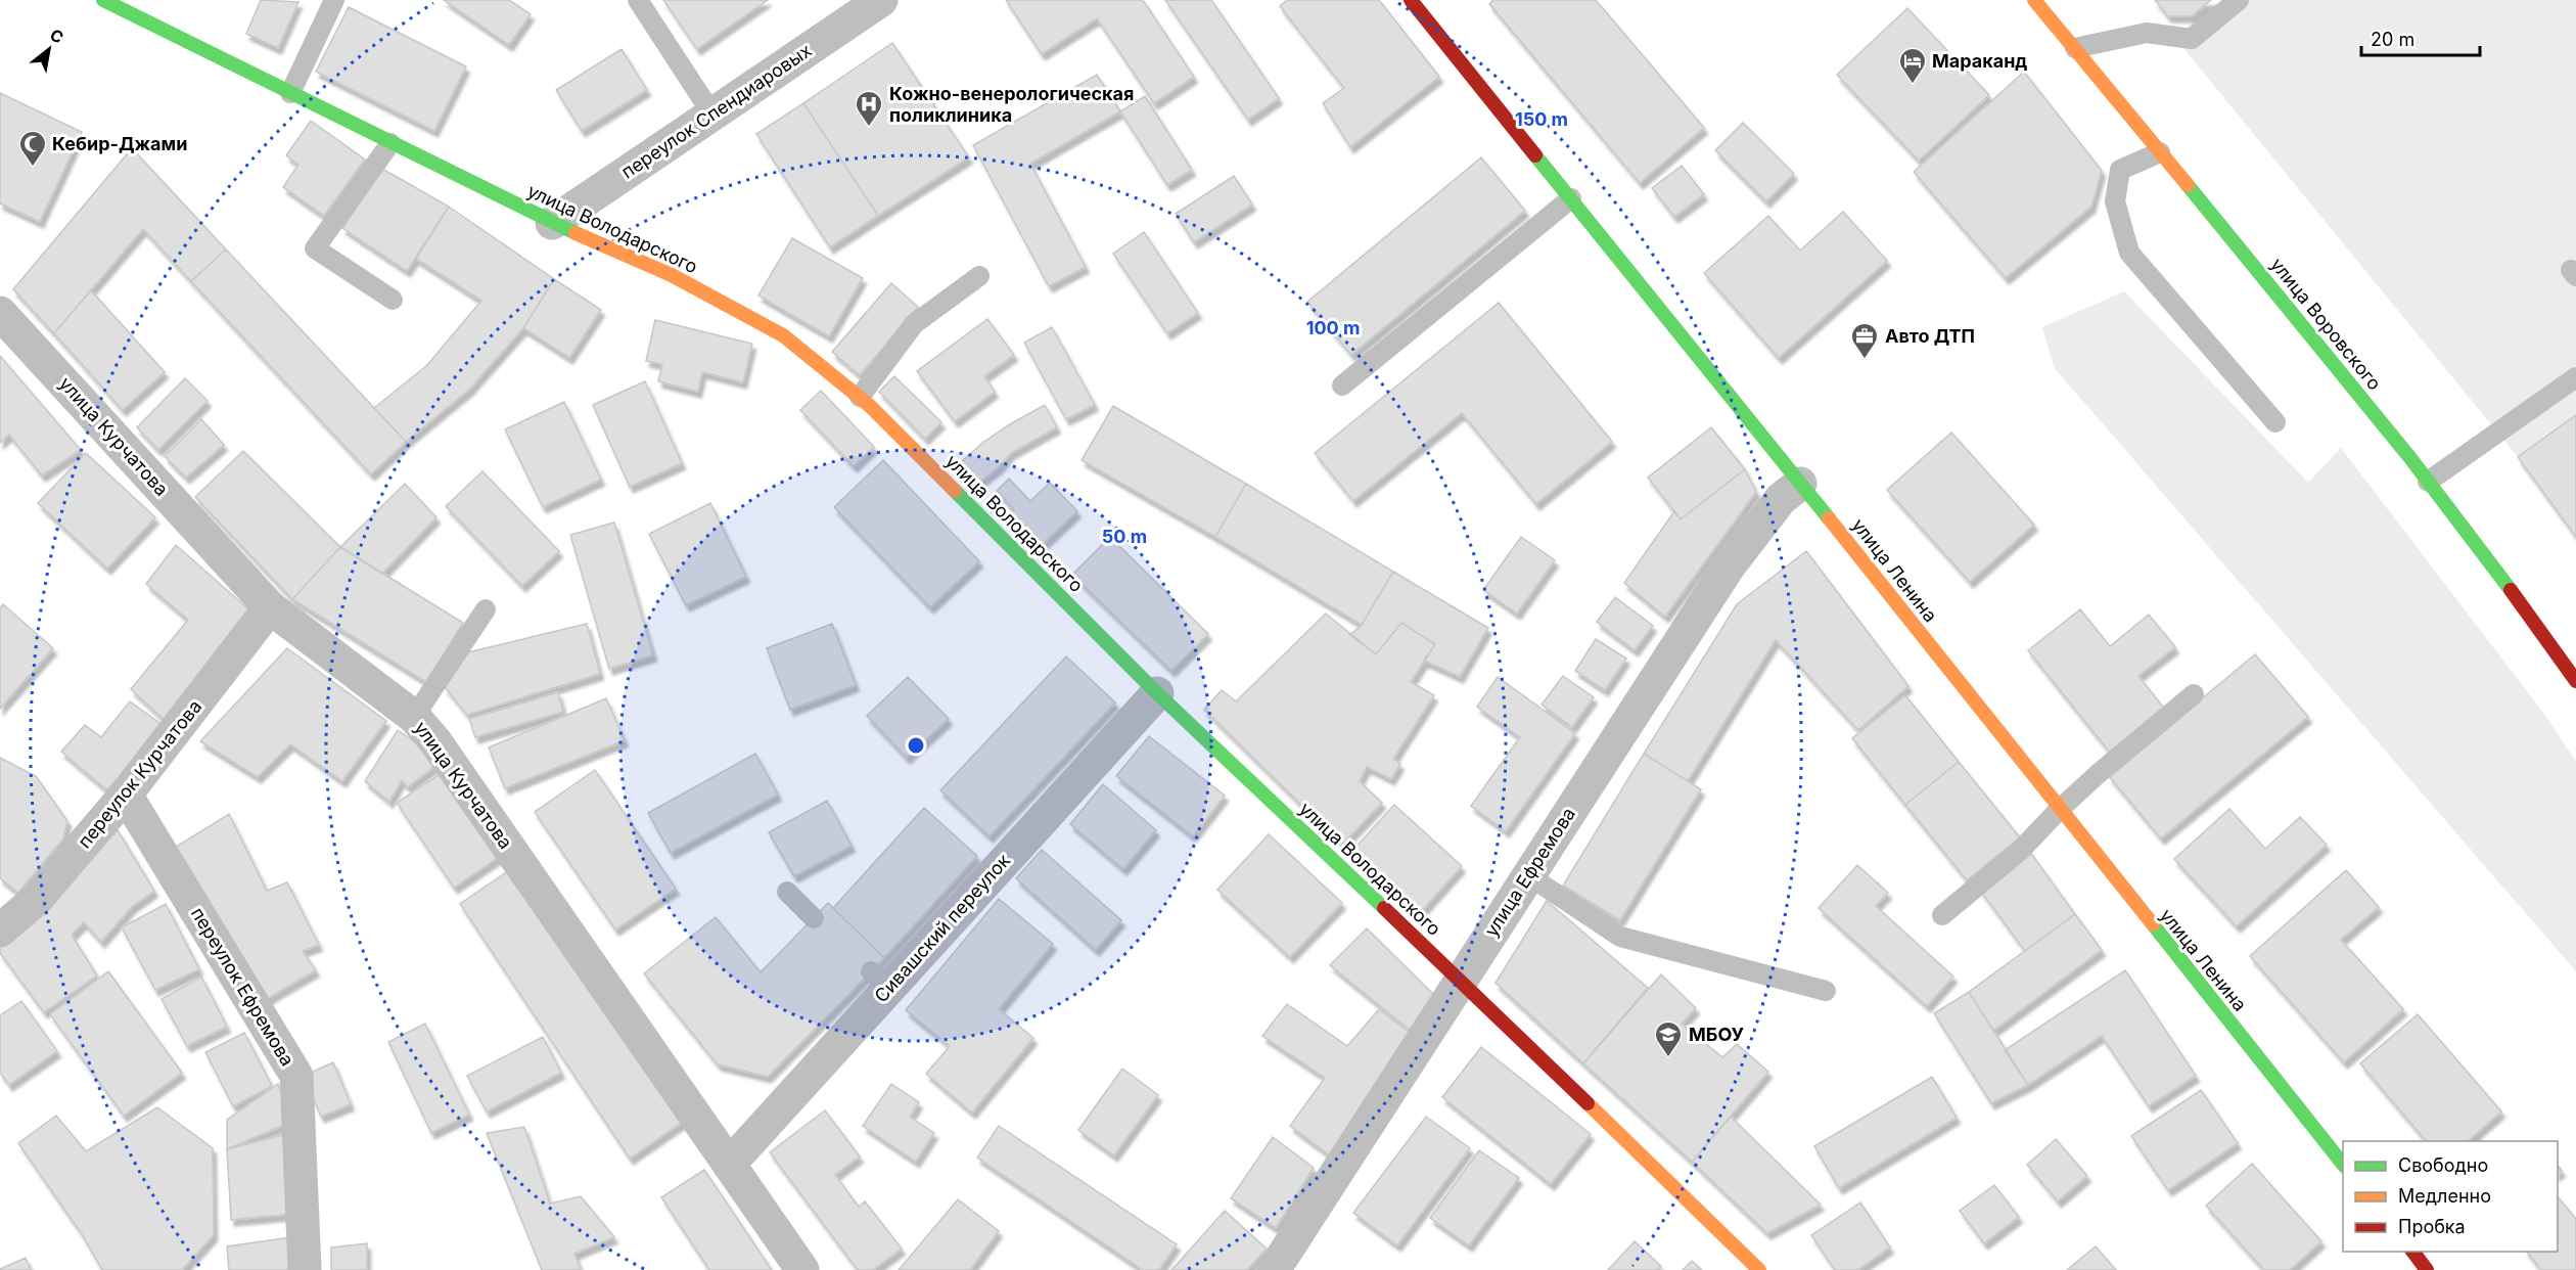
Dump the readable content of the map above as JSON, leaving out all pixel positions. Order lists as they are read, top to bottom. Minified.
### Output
{"streets":{"main road":["улица Володарского","улица Воровского","улица Ленина"],"street":["переулок Спендиаровых","улица Курчатова","переулок Курчатова","улица Ефремова","Сивашский переулок","переулок Ефремова"]},"crossings":[["переулок Спендиаровых","улица Володарского"],["улица Володарского","улица Ефремова"],["улица Володарского","Сивашский переулок"],["улица Курчатова","переулок Курчатова"],["улица Курчатова","Сивашский переулок"],["улица Ленина","улица Ефремова"],["переулок Курчатова","переулок Ефремова"]],"places":{"hotel":["Мараканд"],"hospital":["Кожно-венерологическая поликлиника"],"mosque":["Кебир-Джами"],"office":["Авто ДТП"],"school or university":["МБОУ"]},"legend":["Свободно","Медленно","Пробка"],"scale_bar":"20 m","north":"top right","rings":["150 m","100 m","50 m"]}
